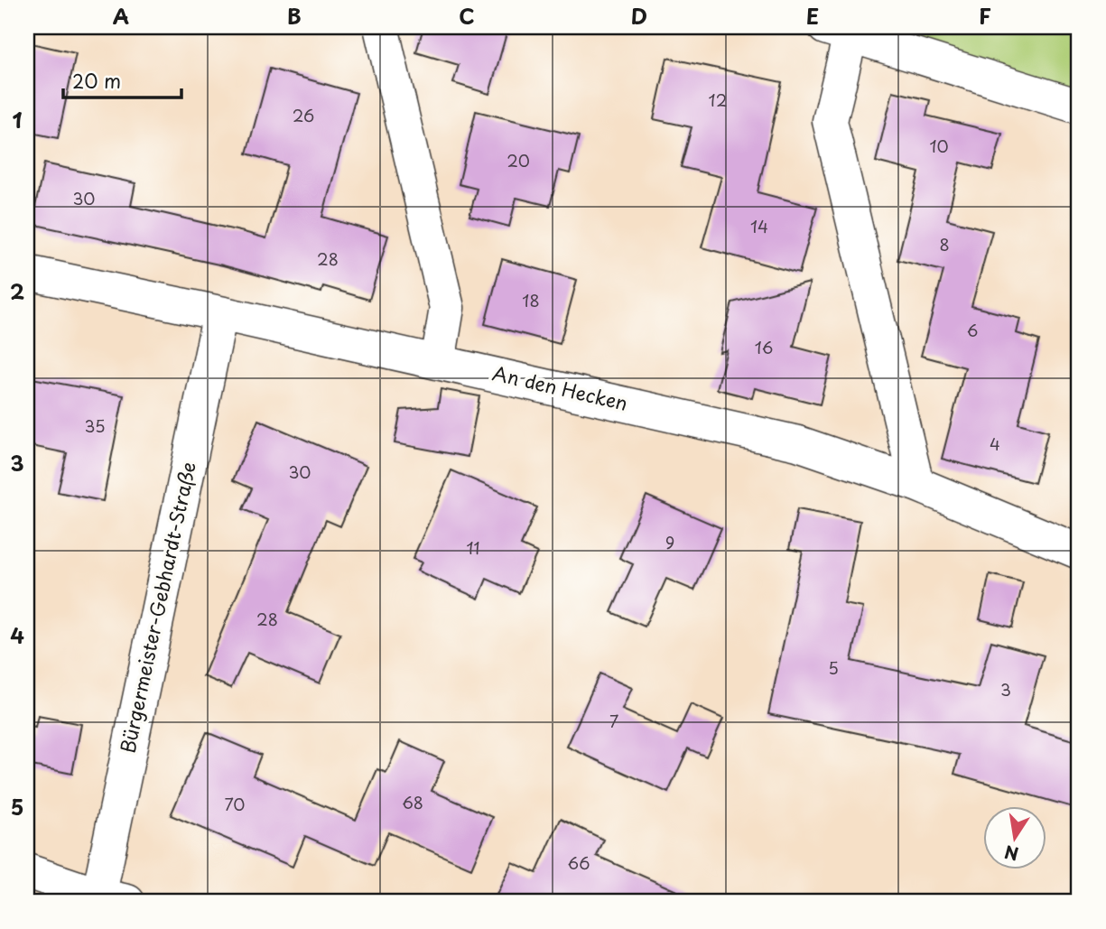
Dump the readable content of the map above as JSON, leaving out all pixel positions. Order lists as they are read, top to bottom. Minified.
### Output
{"streets":{"street":["An den Hecken","Bürgermeister-Gebhardt-Straße"]},"crossings":[["An den Hecken","Bürgermeister-Gebhardt-Straße"]],"house_numbers":["12","26","10","20","30","14","8","28","18","6","16","35","4","30","9","11","28","5","3","7","68","70","66"],"scale_bar":"20 m","north":"bottom","grid":{"columns":["A","B","C","D","E","F"],"rows":["1","2","3","4","5"]}}
